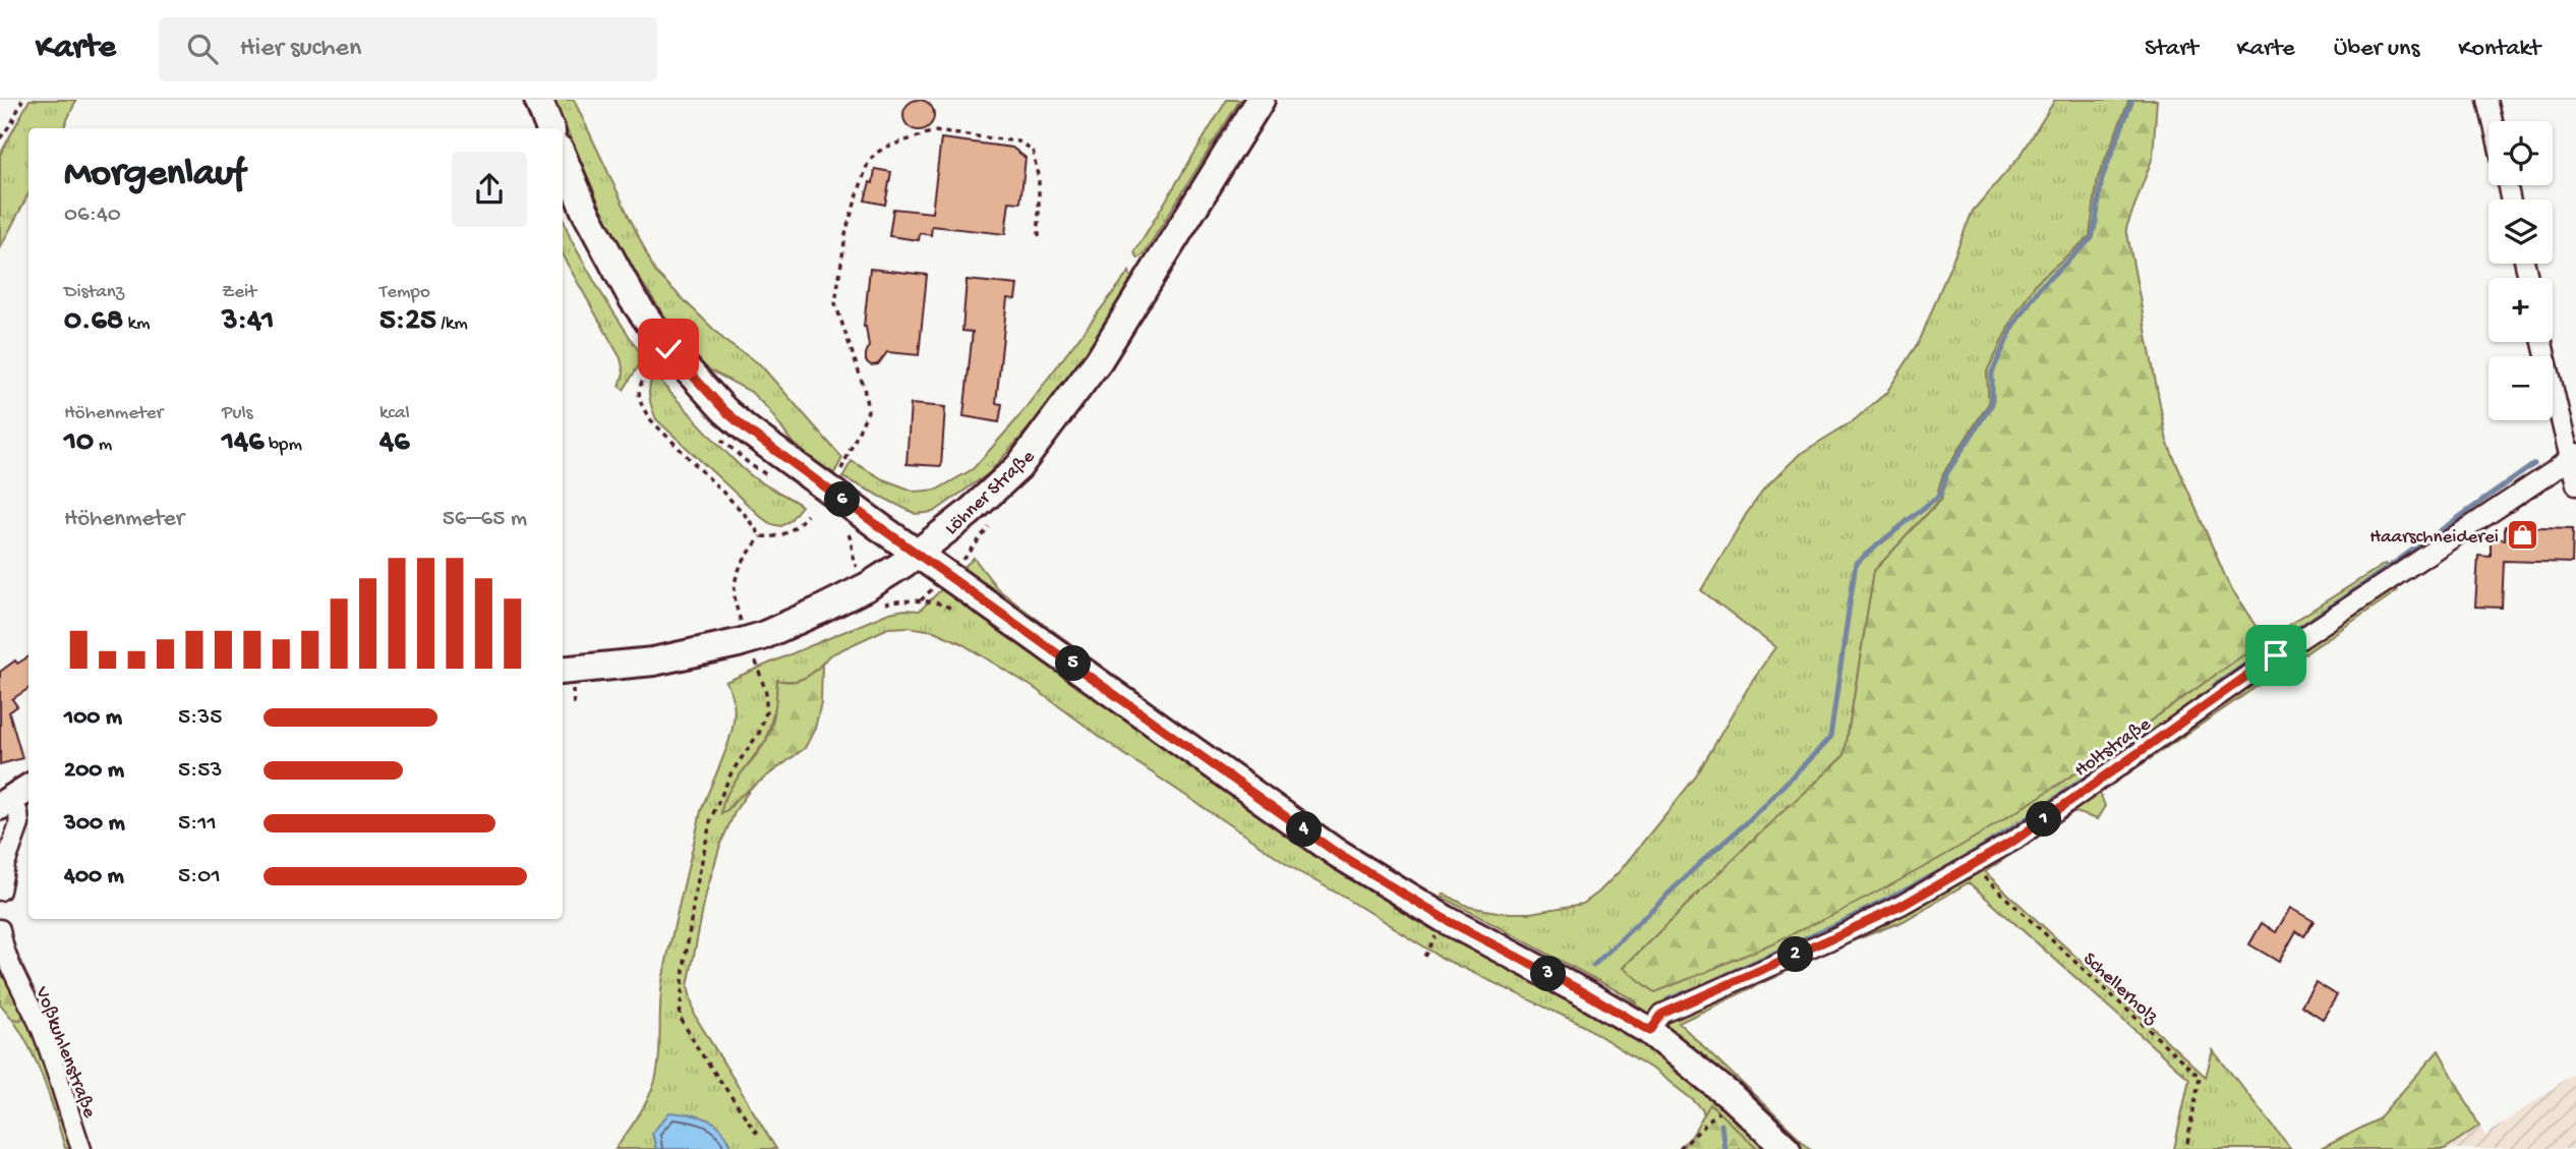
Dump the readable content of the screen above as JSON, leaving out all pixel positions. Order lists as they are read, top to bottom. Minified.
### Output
{"streets":{"street":["Löhner Straße","Holtstraße","Voßkuhlenstraße"],"path":["Schellerholz"]},"crossings":[["Holtstraße","Schellerholz"]],"places":{"shop":["Haarschneiderei"]},"page":{"header":"Karte","search":"Hier suchen","nav":["Start","Karte","Über uns","Kontakt"],"map_buttons":["+","−"],"heading":["Morgenlauf","06:40"],"stats":[["Distanz","0.68 km"],["Zeit","3:41"],["Tempo","5:25 /km"],["Höhenmeter","10 m"],["Puls","146 bpm"],["kcal","46"]],"pins":["6","5","1","4","2","3"],"chart":["Höhenmeter","56–65 m"],"list":[{"name":"100 m","note":"5:35"},{"name":"200 m","note":"5:53"},{"name":"300 m","note":"5:11"},{"name":"400 m","note":"5:01"}]}}
